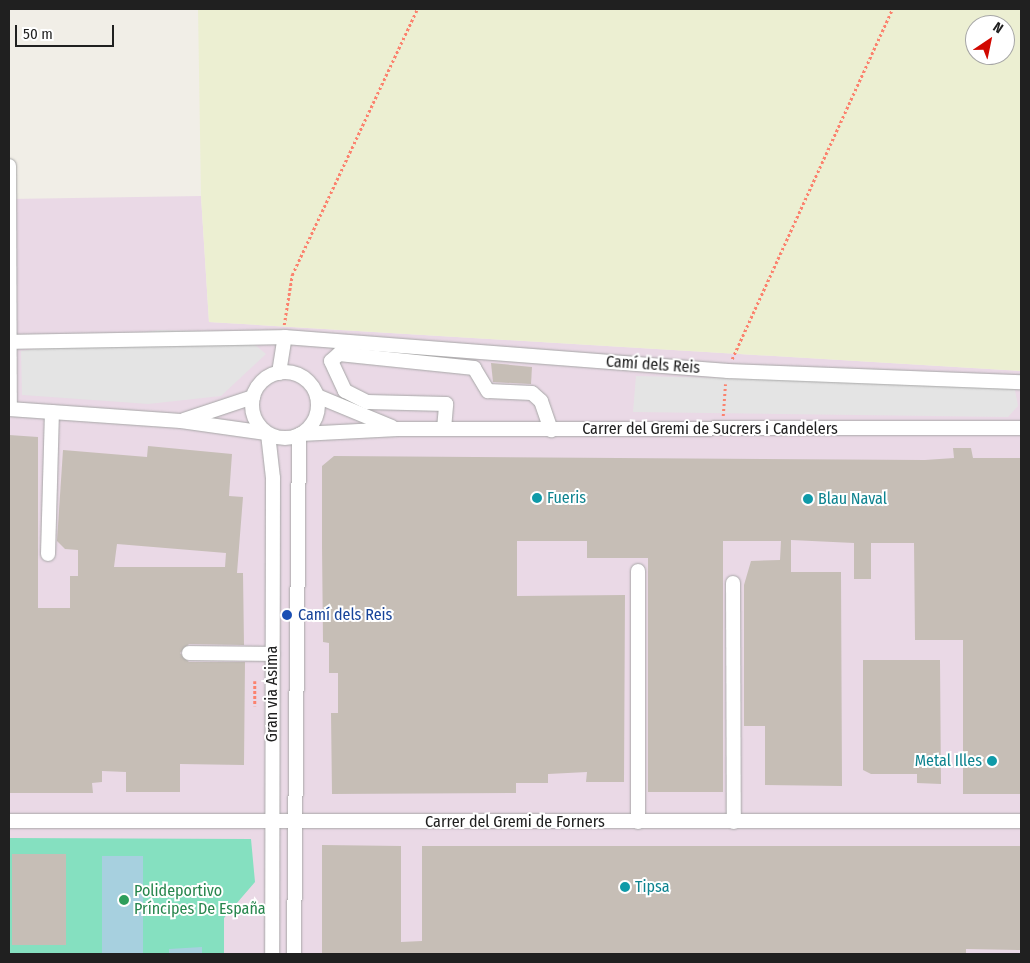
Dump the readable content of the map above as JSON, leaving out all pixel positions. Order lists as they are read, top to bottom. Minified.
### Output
{"streets":{"street":["Camí dels Reis","Carrer del Gremi de Sucrers i Candelers","Gran via Asima","Carrer del Gremi de Forners"]},"crossings":[["Carrer del Gremi de Sucrers i Candelers","Gran via Asima"],["Gran via Asima","Carrer del Gremi de Forners"]],"places":["Fueris","Blau Naval","Camí dels Reis","Metal Illes","Tipsa","Polideportivo Príncipes De España"],"scale_bar":"50 m","north":"top right"}
